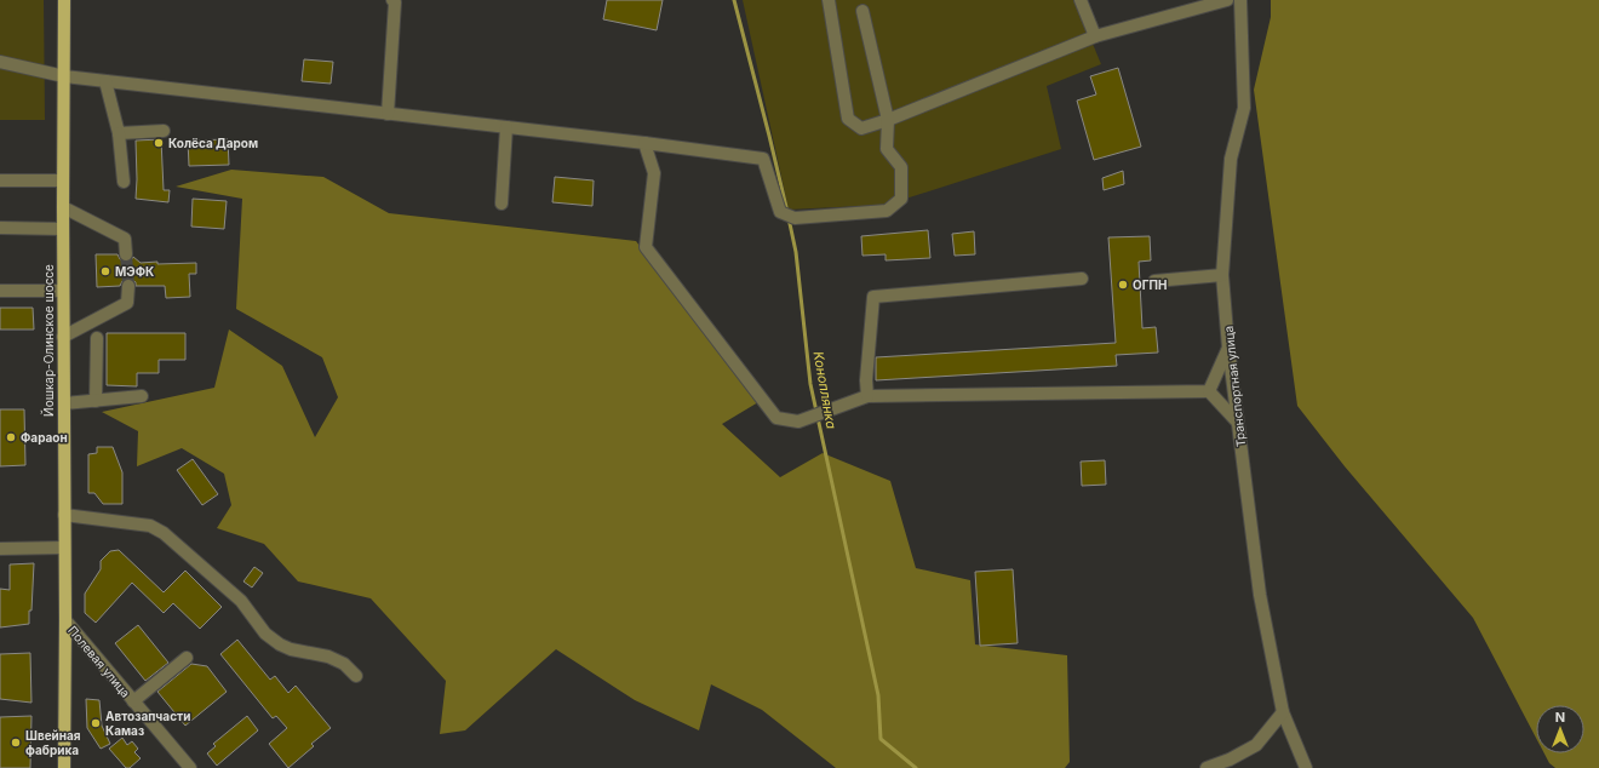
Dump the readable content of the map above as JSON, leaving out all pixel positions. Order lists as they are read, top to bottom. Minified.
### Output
{"streets":{"main road":["Йошкар-Олинское шоссе"],"street":["Транспортная улица","Полевая улица"]},"crossings":[["Йошкар-Олинское шоссе","Полевая улица"]],"water":["Коноплянка"],"places":["Колёса Даром","МЭФК","ОГПН","Фараон","Автозапчасти Камаз","Швейная фабрика"],"north":"top"}
